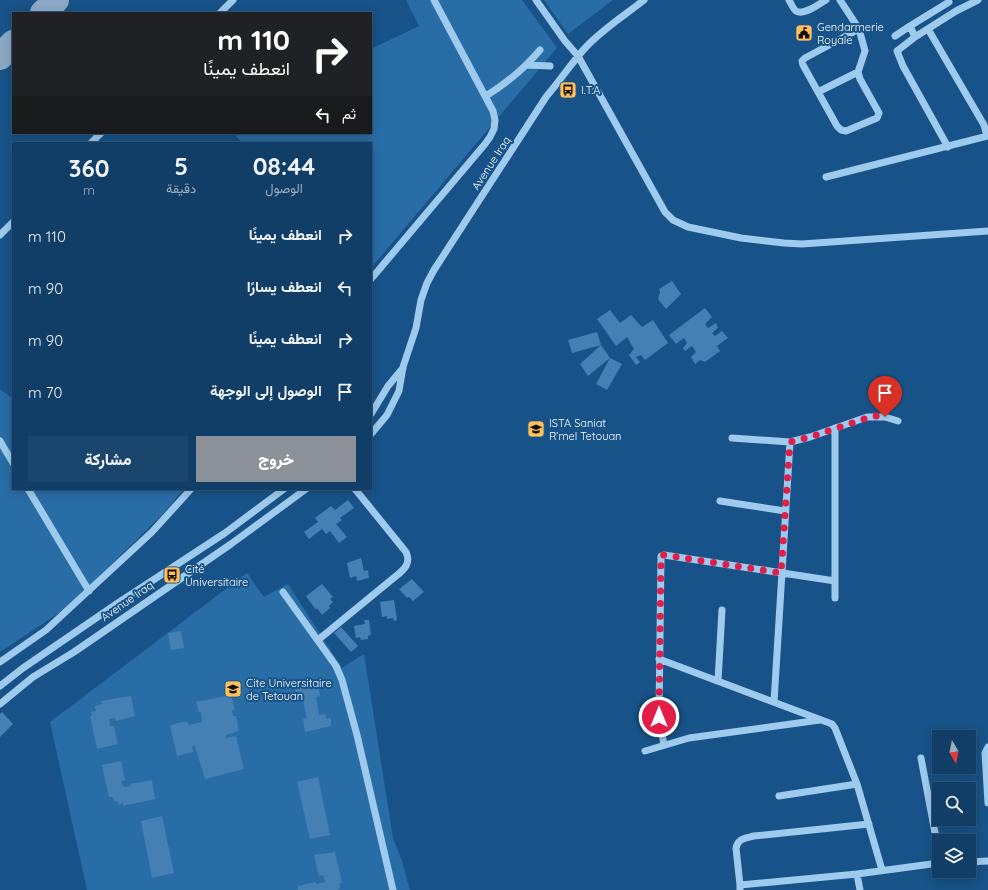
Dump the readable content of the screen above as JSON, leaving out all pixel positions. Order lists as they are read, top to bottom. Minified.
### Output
{"streets":{"street":["Avenue Iraq"]},"places":{"public building":["Gendarmerie Royale"],"bus stop":["I.T.A","Cité Universitaire"],"school or university":["ISTA Saniat R’mel Tetouan","Cite Universitaire de Tetouan"]},"north":"bottom","page":{"turn":["110 m","انعطف يمينًا"],"then":"ثم","eta":["08:44","الوصول","5","دقيقة","360","m"],"list":[{"name":"انعطف يمينًا","value":"110 m"},{"name":"انعطف يسارًا","value":"90 m"},{"name":"انعطف يمينًا","value":"90 m"},{"name":"الوصول إلى الوجهة","value":"70 m"}],"buttons":["خروج","مشاركة"]}}
